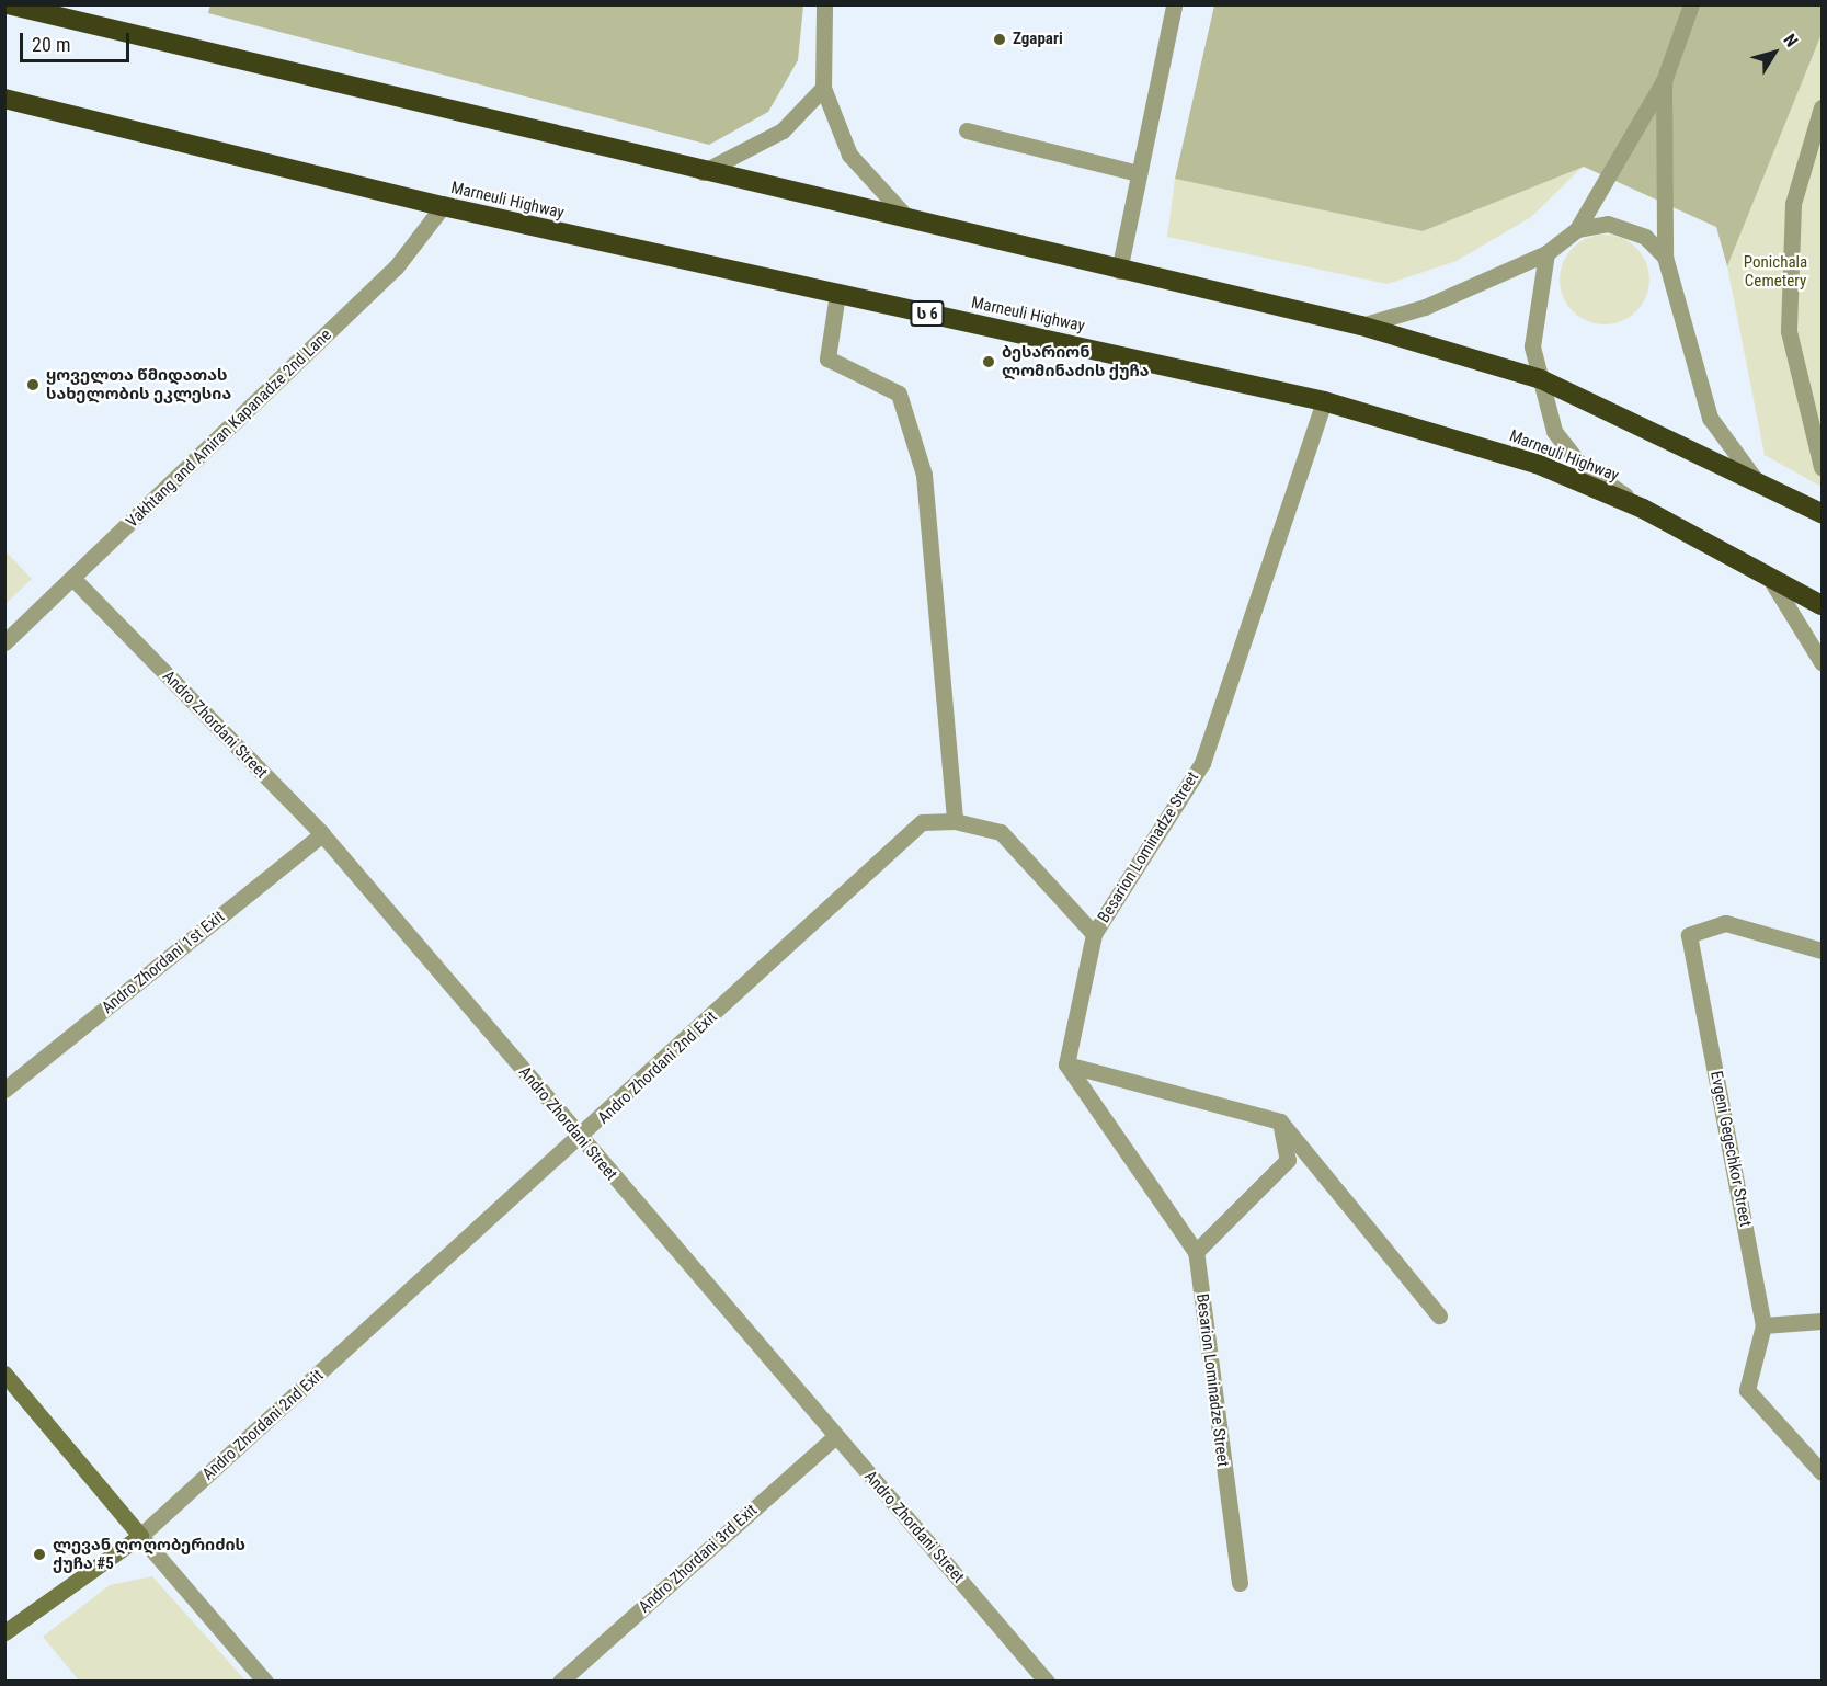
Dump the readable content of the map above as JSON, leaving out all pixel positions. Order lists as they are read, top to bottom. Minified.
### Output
{"streets":{"highway":["Marneuli Highway","ს 6"],"street":["Vakhtang and Amiran Kapanadze 2nd Lane","Andro Zhordani Street","Besarion Lominadze Street","Andro Zhordani 1st Exit","Andro Zhordani 2nd Exit","Evgeni Gegechkor Street","Andro Zhordani 3rd Exit"]},"crossings":[["Marneuli Highway","Vakhtang and Amiran Kapanadze 2nd Lane"],["Marneuli Highway","Besarion Lominadze Street"],["Vakhtang and Amiran Kapanadze 2nd Lane","Andro Zhordani Street"],["Andro Zhordani Street","Andro Zhordani 1st Exit"],["Andro Zhordani Street","Andro Zhordani 2nd Exit"],["Andro Zhordani Street","Andro Zhordani 3rd Exit"],["Besarion Lominadze Street","Andro Zhordani 2nd Exit"]],"parks":["Ponichala Cemetery"],"places":["Zgapari","ბესარიონ ლომინაძის ქუჩა","ყოველთა წმიდათას სახელობის ეკლესია","ლევან ღოღობერიძის ქუჩა #5"],"scale_bar":"20 m","north":"top right"}
